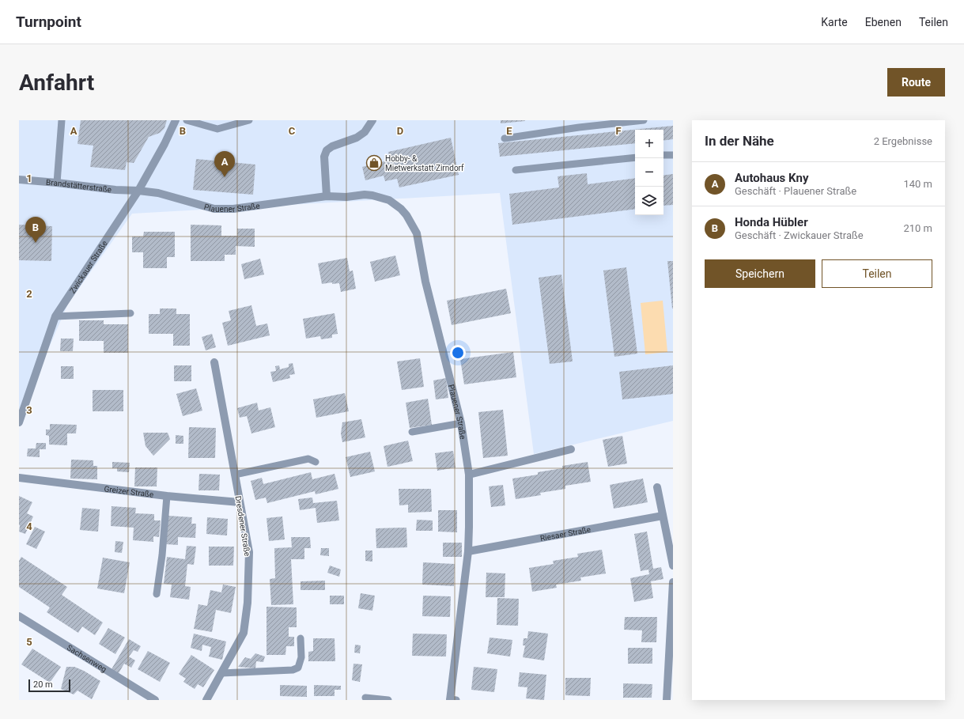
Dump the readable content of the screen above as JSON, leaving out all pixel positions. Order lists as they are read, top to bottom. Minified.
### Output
{"streets":{"street":["Brandstätterstraße","Plauener Straße","Zwickauer Straße","Greizer Straße","Dresdener Straße","Riesaer Straße","Sachsenweg"]},"crossings":[["Brandstätterstraße","Plauener Straße"],["Brandstätterstraße","Zwickauer Straße"],["Plauener Straße","Zwickauer Straße"],["Plauener Straße","Riesaer Straße"],["Greizer Straße","Dresdener Straße"]],"places":{"shop":["Hobby- & Mietwerkstatt Zirndorf"]},"scale_bar":"20 m","page":{"header":"Turnpoint","nav":["Karte","Ebenen","Teilen"],"buttons":["Route",["Speichern","Teilen"]],"title":"Anfahrt","heading":["In der Nähe","2 Ergebnisse"],"map_buttons":["+","−"],"pins":["A","B"],"list":[{"mark":"A","name":"Autohaus Kny","note":"Geschäft · Plauener Straße","value":"140 m"},{"mark":"B","name":"Honda Hübler","note":"Geschäft · Zwickauer Straße","value":"210 m"}],"scale":"20 m"},"grid":{"columns":["A","B","C","D","E","F"],"rows":["1","2","3","4","5"]}}
